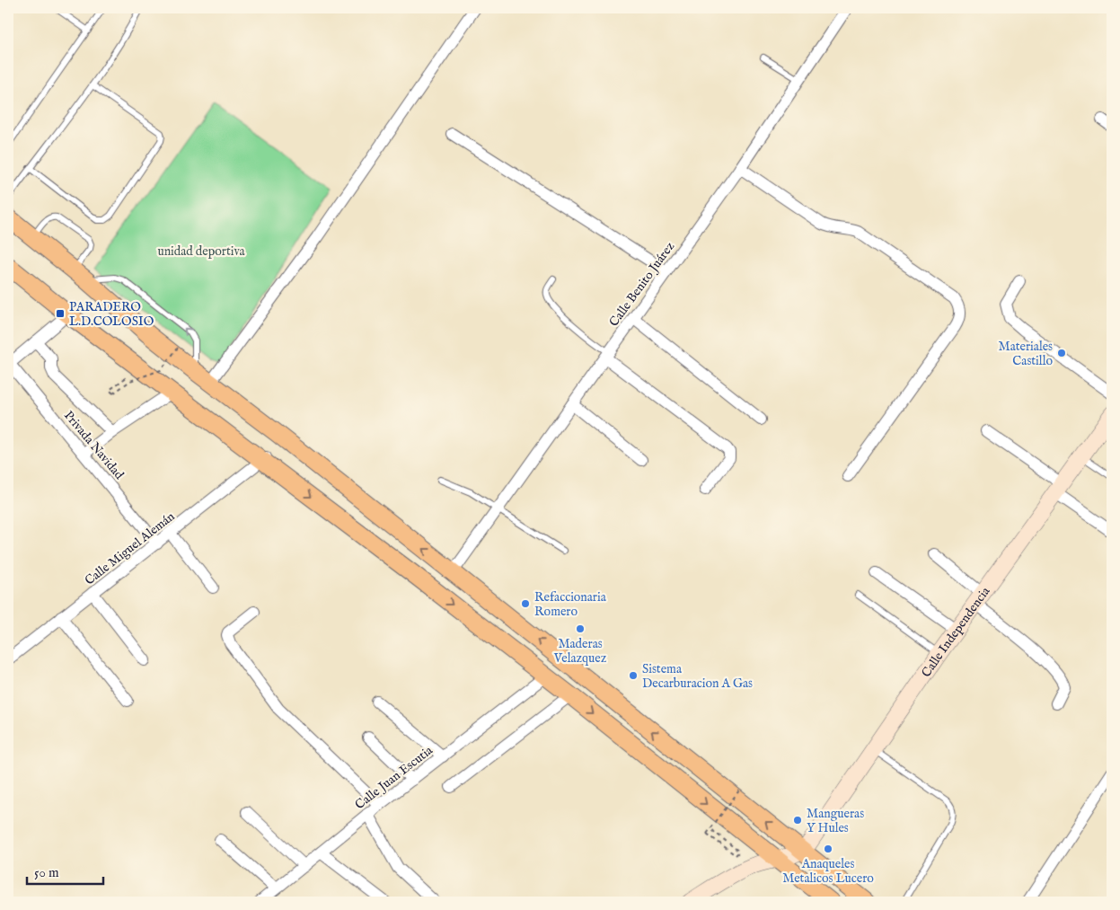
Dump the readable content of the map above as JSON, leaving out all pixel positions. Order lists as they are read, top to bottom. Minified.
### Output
{"streets":{"street":["Calle Benito Juárez","Privada Navidad","Calle Miguel Alemán","Calle Independencia","Calle Juan Escutia"]},"crossings":[["Privada Navidad","Calle Miguel Alemán"]],"parks":["unidad deportiva"],"places":{"transit":["PARADERO L.D.COLOSIO"],"other":["Materiales Castillo","Refaccionaria Romero","Maderas Velazquez","Sistema Decarburacion A Gas","Mangueras Y Hules","Anaqueles Metalicos Lucero"]},"scale_bar":"50 m"}
